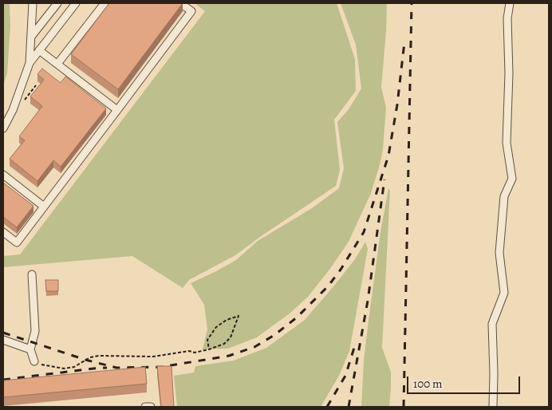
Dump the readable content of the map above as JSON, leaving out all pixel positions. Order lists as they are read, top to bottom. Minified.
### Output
{"scale_bar":"100 m"}
